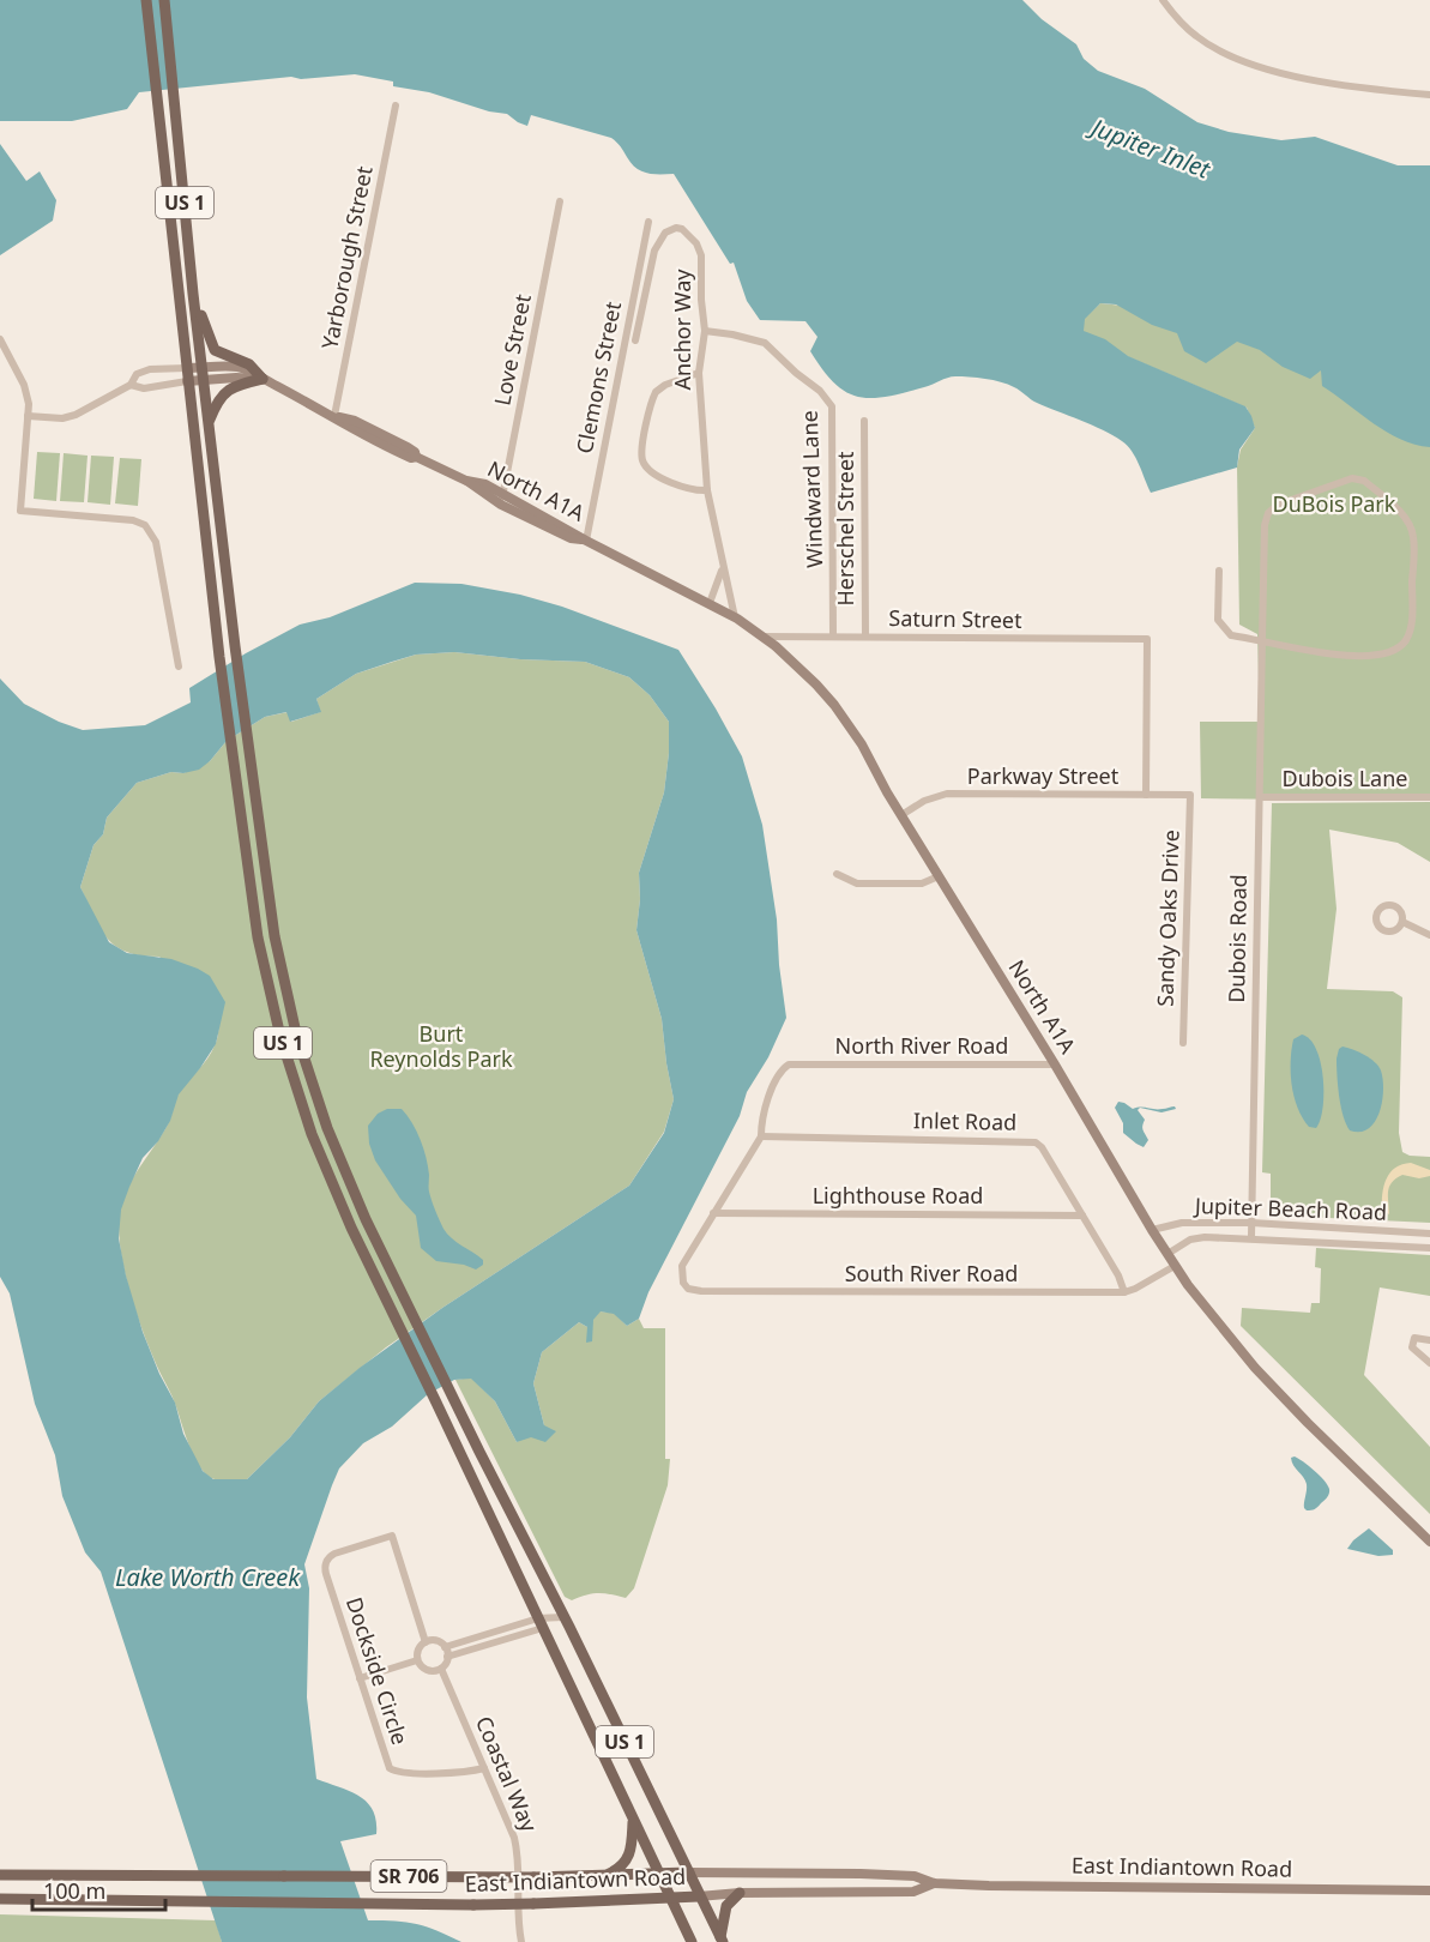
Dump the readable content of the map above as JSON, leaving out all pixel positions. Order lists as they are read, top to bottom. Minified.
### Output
{"streets":{"main road":["US 1","East Indiantown Road","SR 706"],"street":["Yarborough Street","Anchor Way","Love Street","Clemons Street","Windward Lane","North A1A","Herschel Street","Saturn Street","Parkway Street","Dubois Lane","Sandy Oaks Drive","Dubois Road","North River Road","Inlet Road","Lighthouse Road","Jupiter Beach Road","South River Road","Dockside Circle","Coastal Way"]},"crossings":[["US 1","North A1A"],["US 1","East Indiantown Road"],["Yarborough Street","North A1A"],["Anchor Way","Windward Lane"],["Anchor Way","North A1A"],["Love Street","North A1A"],["Clemons Street","North A1A"],["Windward Lane","Saturn Street"],["North A1A","Saturn Street"],["North A1A","Parkway Street"],["North A1A","North River Road"],["North A1A","Jupiter Beach Road"],["North A1A","South River Road"],["Herschel Street","Saturn Street"],["Saturn Street","Parkway Street"],["Parkway Street","Sandy Oaks Drive"],["Dubois Lane","Dubois Road"],["Dubois Road","Jupiter Beach Road"],["North River Road","Inlet Road"],["Inlet Road","Lighthouse Road"],["Inlet Road","South River Road"],["Lighthouse Road","South River Road"],["Dockside Circle","Coastal Way"]],"water":["Jupiter Inlet","Lake Worth Creek"],"parks":["DuBois Park","Burt Reynolds Park"],"scale_bar":"100 m"}
